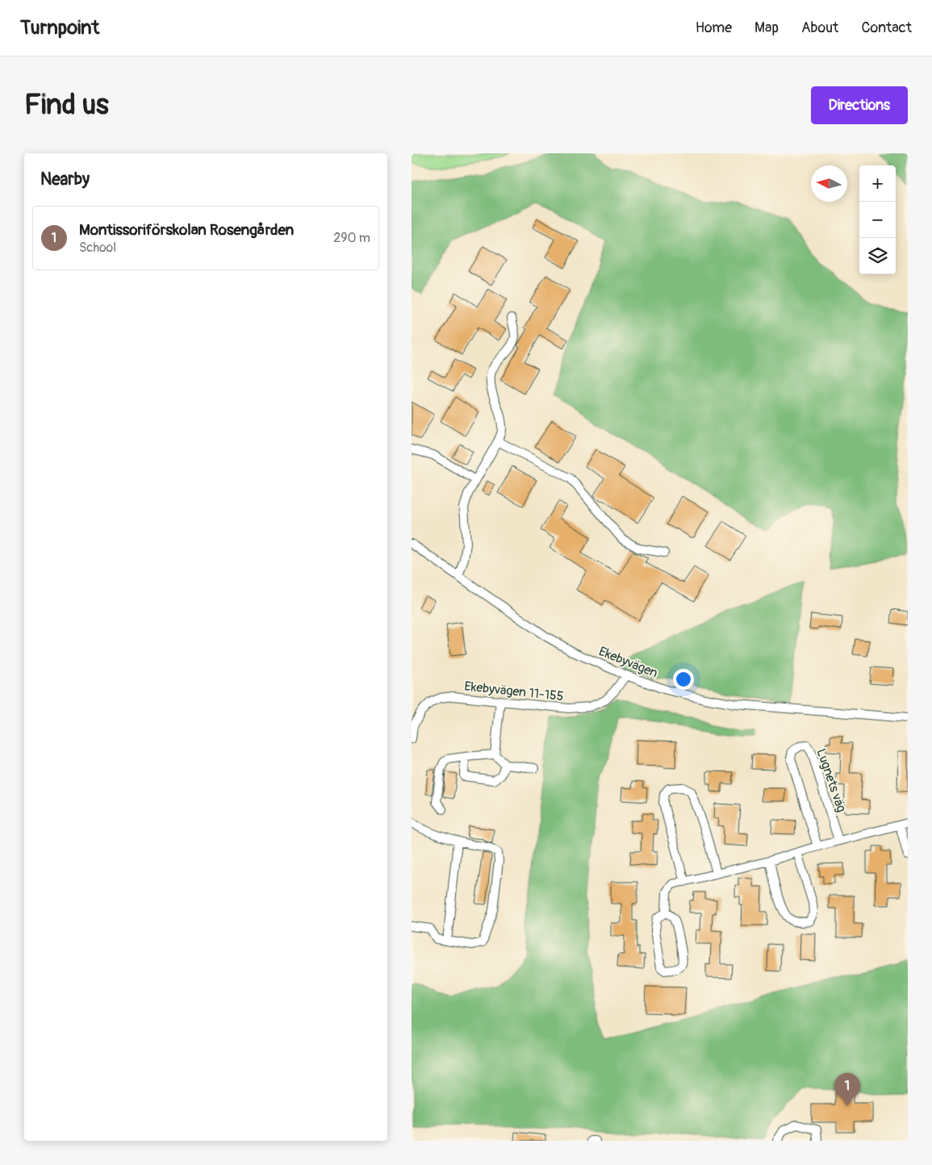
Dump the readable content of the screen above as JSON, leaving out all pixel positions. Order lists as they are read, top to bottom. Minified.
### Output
{"streets":{"street":["Ekebyvägen","Ekebyvägen 11-155","Lugnets väg"]},"crossings":[["Ekebyvägen","Ekebyvägen 11-155"]],"north":"left","page":{"header":"Turnpoint","nav":["Home","Map","About","Contact"],"buttons":"Directions","title":"Find us","heading":"Nearby","map_buttons":["+","−"],"list":[{"mark":"1","name":"Montissoriförskolan Rosengården","note":"School","value":"290 m"}],"pins":"1"}}
